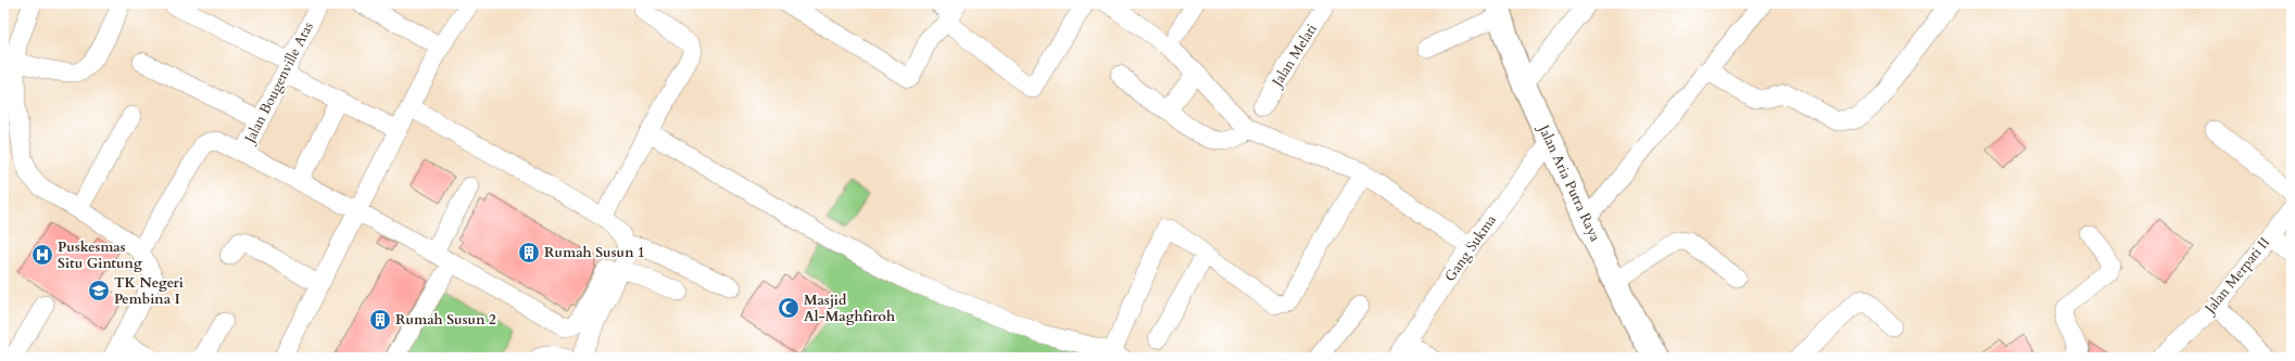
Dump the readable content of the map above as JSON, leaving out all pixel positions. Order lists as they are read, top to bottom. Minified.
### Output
{"streets":{"main road":["Jalan Aria Putra Raya"],"street":["Jalan Melati","Jalan Bougenville Atas","Gang Sukma","Jalan Merpati II"]},"crossings":[["Jalan Aria Putra Raya","Gang Sukma"]],"places":{"building":["Rumah Susun 1","Rumah Susun 2"],"hospital":["Puskesmas Situ Gintung"],"school or university":["TK Negeri Pembina I"],"mosque":["Masjid Al-Maghfiroh"]}}
